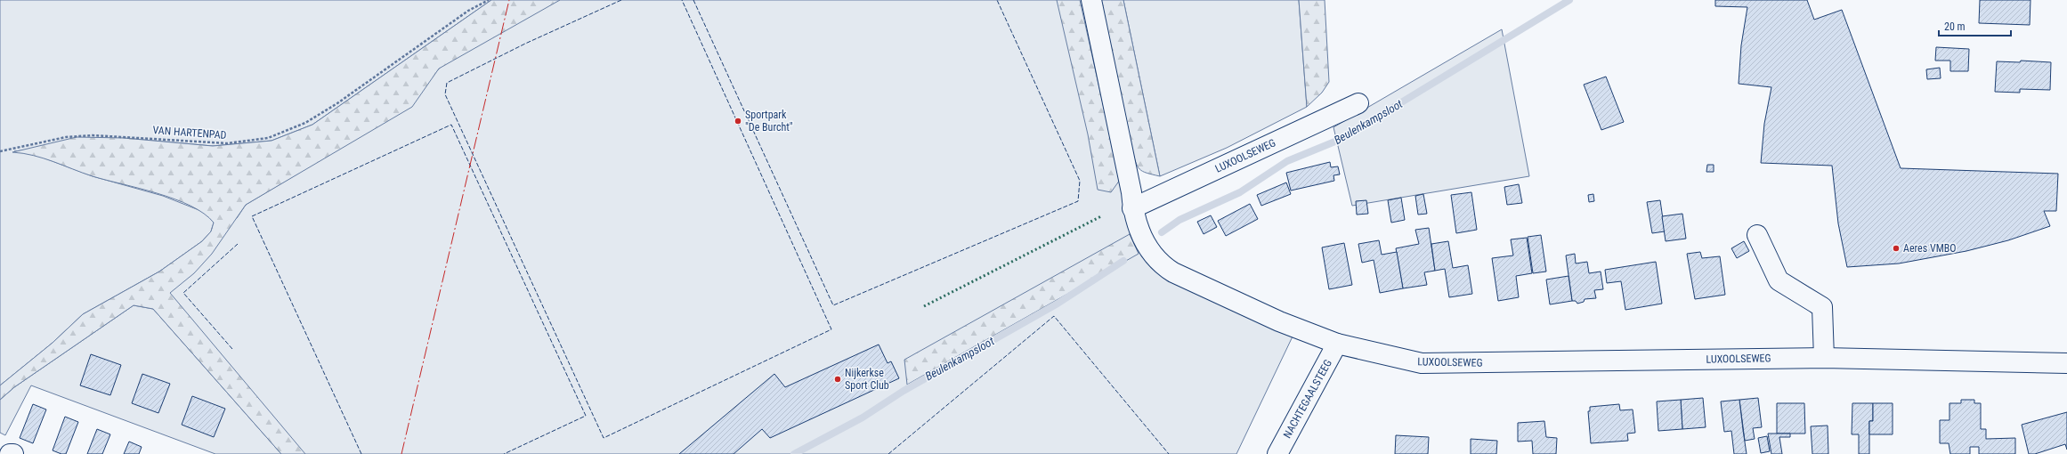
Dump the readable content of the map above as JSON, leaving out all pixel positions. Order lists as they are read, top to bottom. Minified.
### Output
{"streets":{"street":["LUXOOLSEWEG","NACHTEGAALSTEEG"],"path":["VAN HARTENPAD"]},"crossings":[["LUXOOLSEWEG","NACHTEGAALSTEEG"]],"water":["Beulenkampsloot"],"places":["Sportpark \"De Burcht\"","Aeres VMBO","Nijkerkse Sport Club"],"scale_bar":"20 m"}
